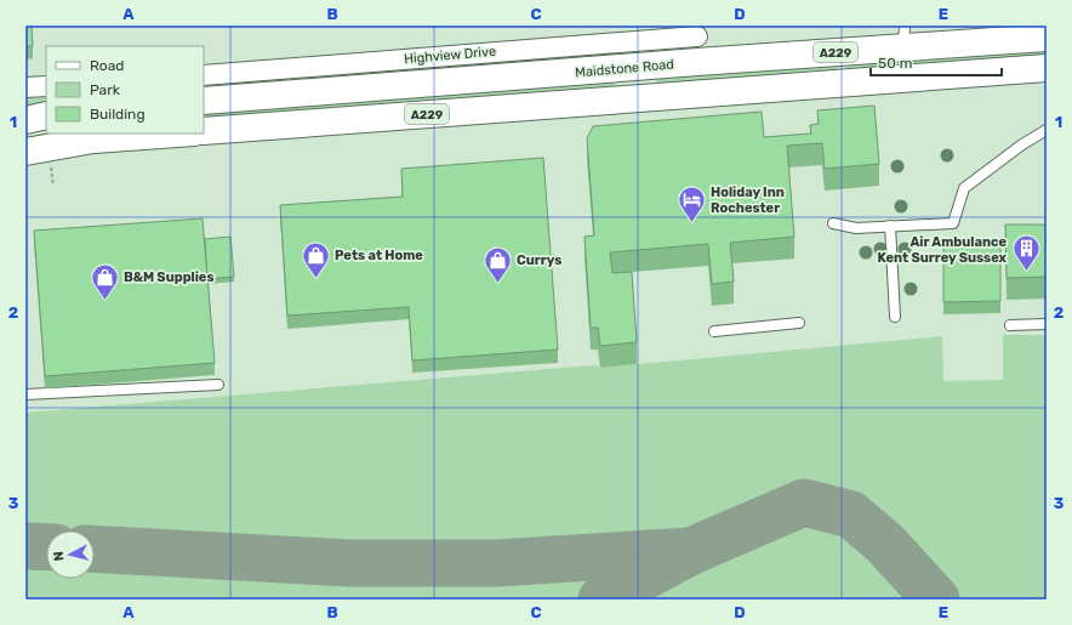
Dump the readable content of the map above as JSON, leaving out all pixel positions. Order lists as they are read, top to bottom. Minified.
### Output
{"streets":{"main road":["A229","Maidstone Road"],"street":["Highview Drive"]},"crossings":[["Highview Drive","Maidstone Road"]],"places":{"hotel":["Holiday Inn Rochester"],"building":["Air Ambulance Kent Surrey Sussex"],"shop":["Pets at Home","Currys","B&M Supplies"]},"legend":["Road","Park","Building"],"scale_bar":"50 m","north":"left","grid":{"columns":["A","B","C","D","E"],"rows":["1","2","3"]}}
